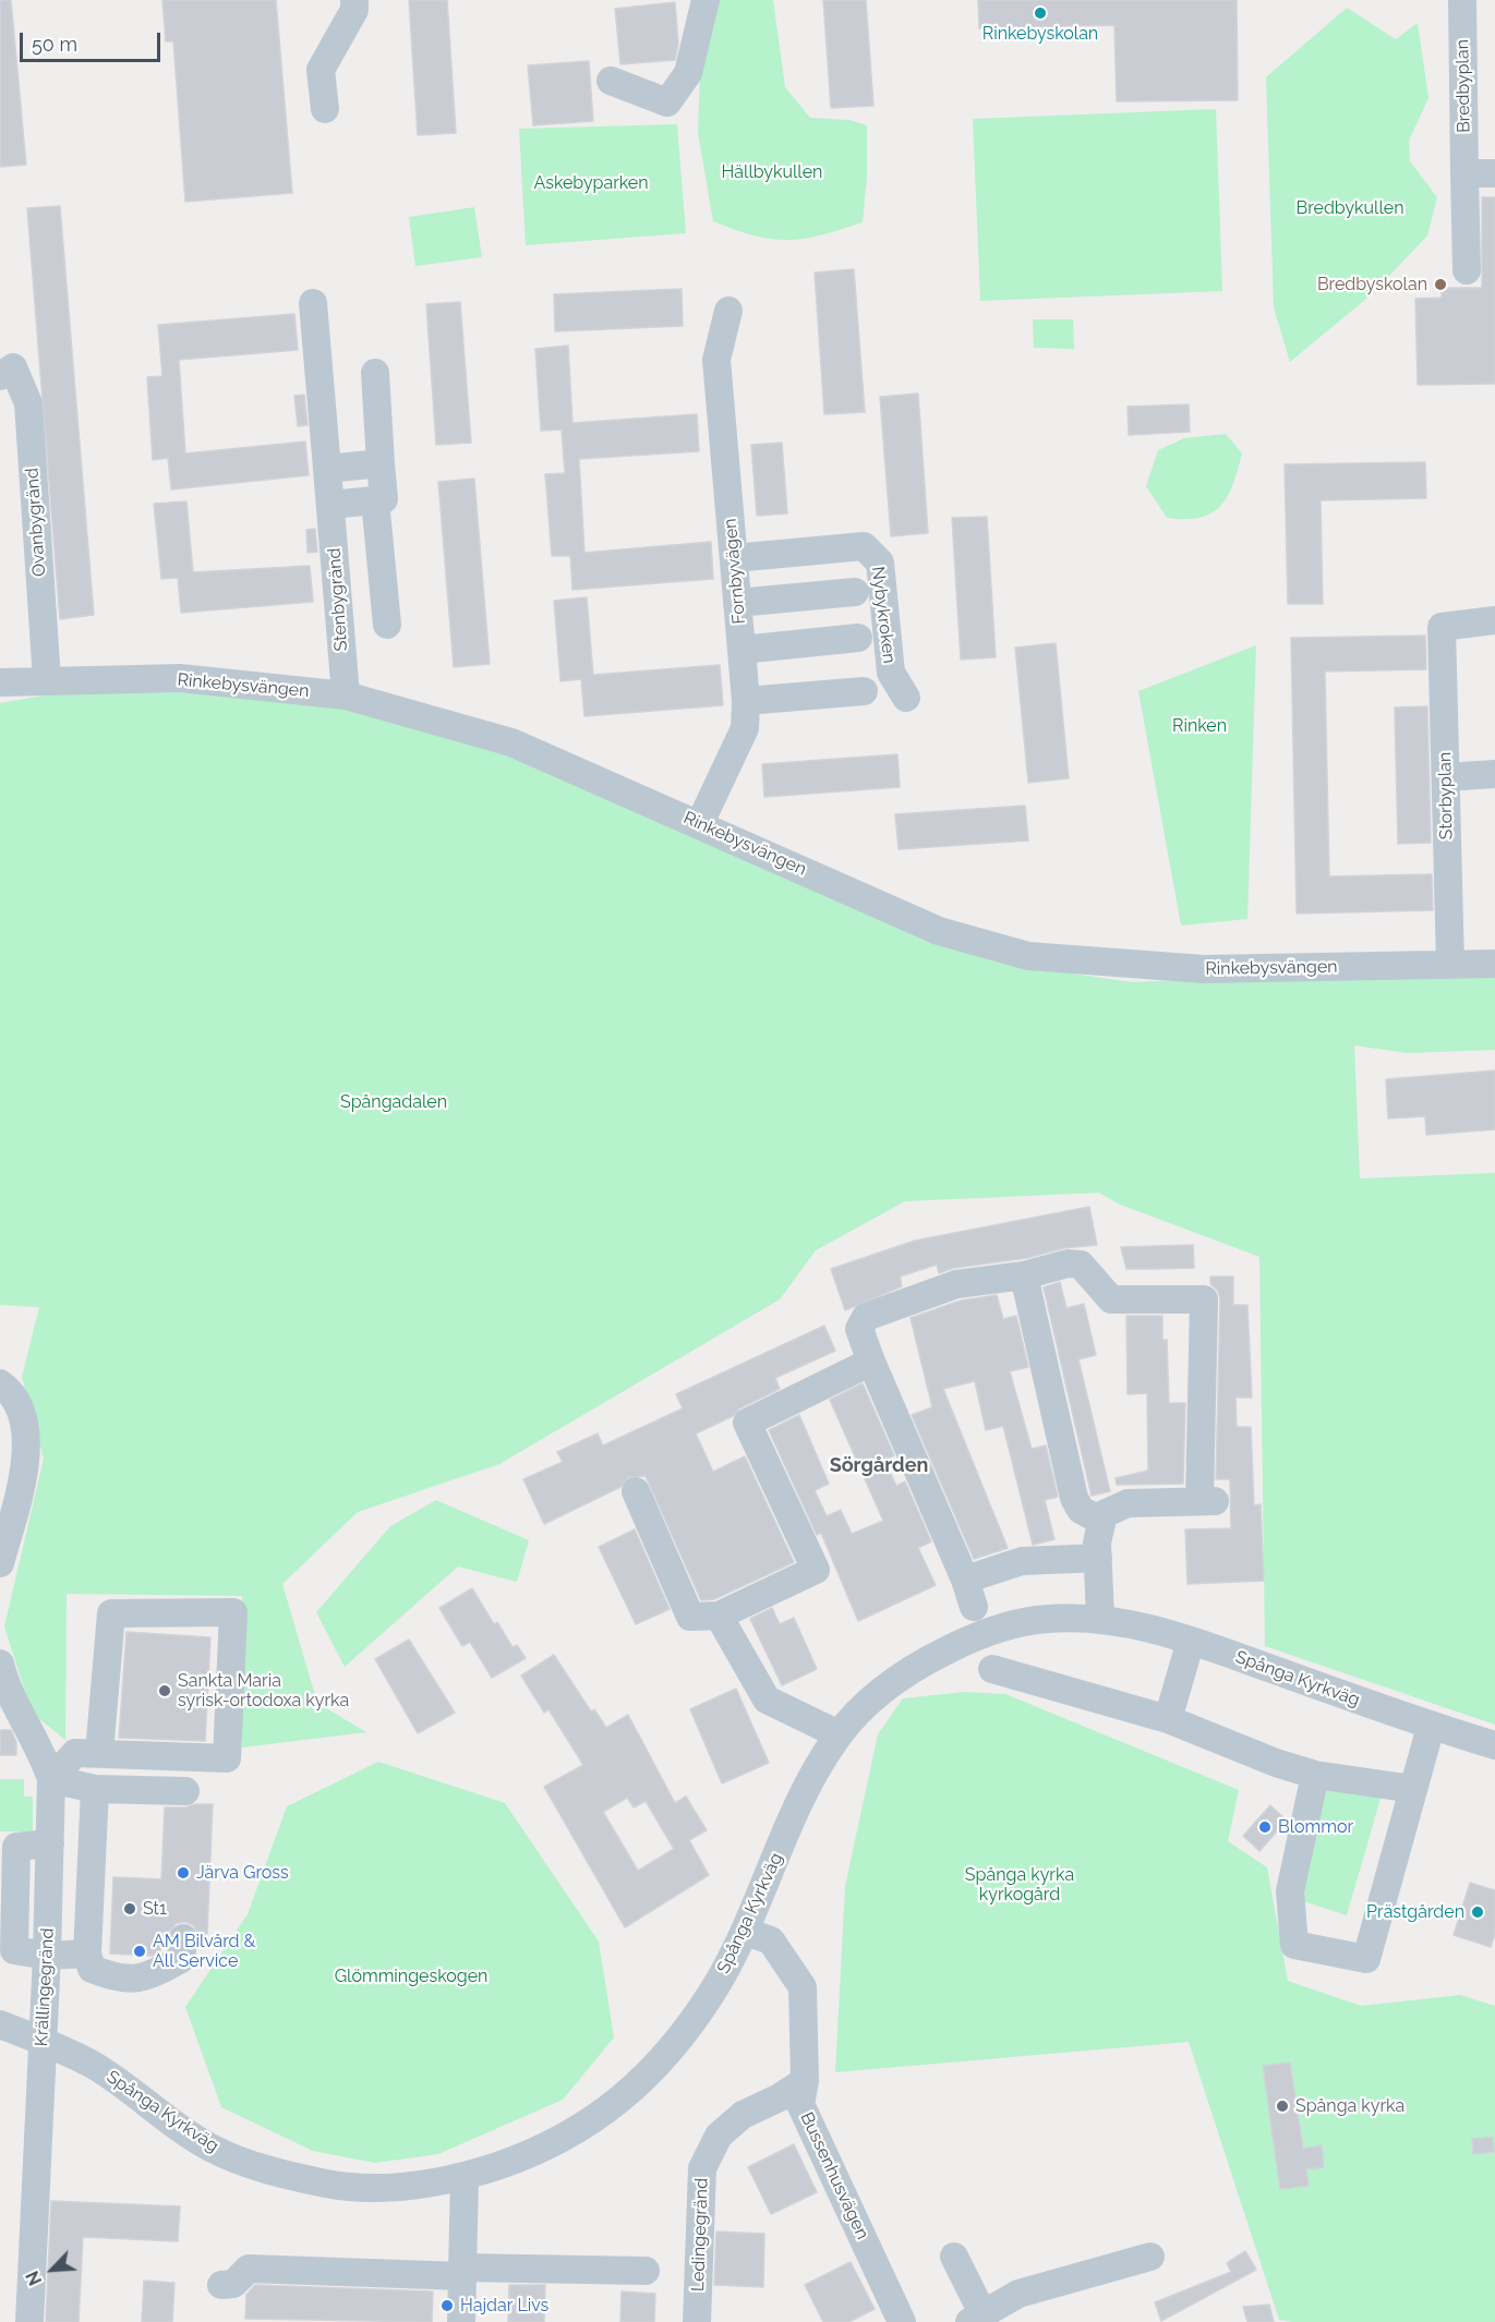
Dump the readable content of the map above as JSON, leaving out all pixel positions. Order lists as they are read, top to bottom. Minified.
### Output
{"streets":{"street":["Bredbyplan","Ovanbygränd","Fornbyvägen","Stenbygränd","Nybykroken","Rinkebysvängen","Storbyplan","Spånga Kyrkväg","Krällingegränd","Bussenhusvägen","Ledingegränd"]},"crossings":[["Ovanbygränd","Rinkebysvängen"],["Fornbyvägen","Nybykroken"],["Fornbyvägen","Rinkebysvängen"],["Stenbygränd","Rinkebysvängen"],["Rinkebysvängen","Storbyplan"],["Spånga Kyrkväg","Krällingegränd"],["Spånga Kyrkväg","Bussenhusvägen"],["Bussenhusvägen","Ledingegränd"]],"districts":["Sörgården"],"parks":["Hällbykullen","Askebyparken","Bredbykullen","Rinken","Spångadalen","Spånga kyrka kyrkogård","Glömmingeskogen"],"places":["Rinkebyskolan","Bredbyskolan","Sankta Maria syrisk-ortodoxa kyrka","Blommor","Järva Gross","St1","Prästgården","AM Bilvård & All Service","Spånga kyrka","Hajdar Livs"],"scale_bar":"50 m","north":"bottom left"}
